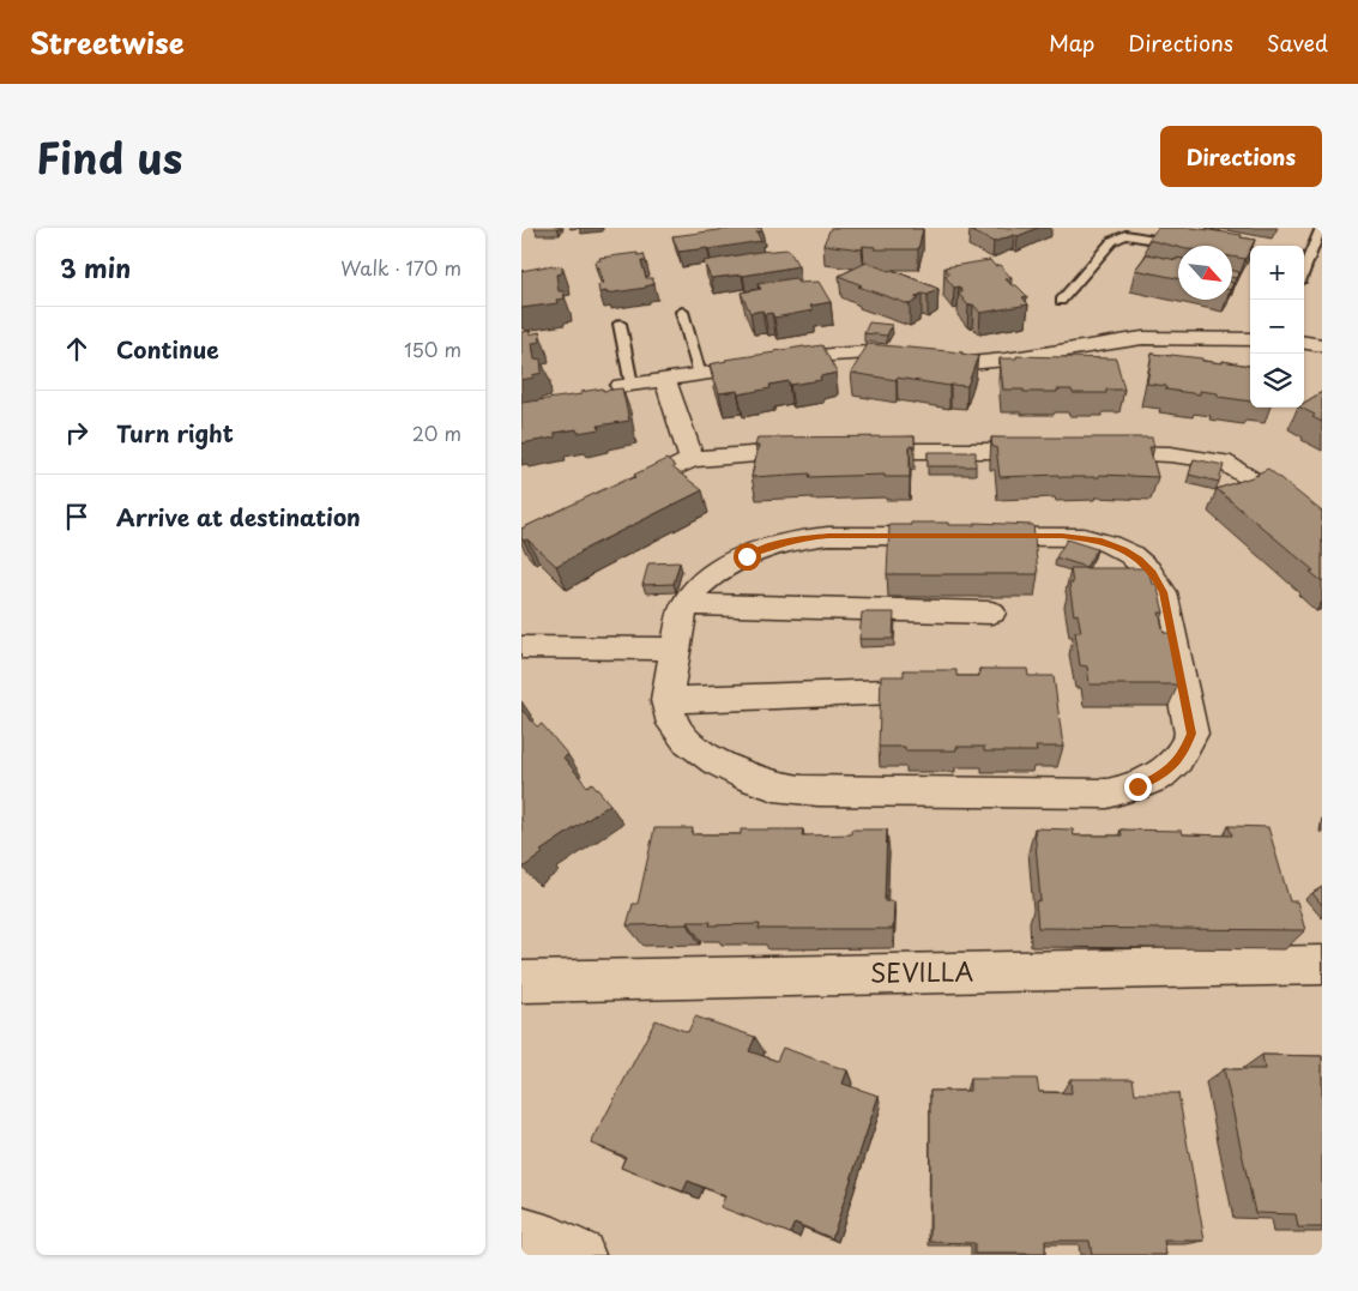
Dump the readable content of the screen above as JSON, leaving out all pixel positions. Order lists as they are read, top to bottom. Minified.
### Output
{"streets":{"street":["SEVILLA"]},"north":"bottom right","page":{"header":"Streetwise","nav":["Map","Directions","Saved"],"title":"Find us","buttons":"Directions","heading":["3 min","Walk · 170 m"],"map_buttons":["+","−"],"list":[["Continue","150 m"],["Turn right","20 m"],"Arrive at destination"]}}
